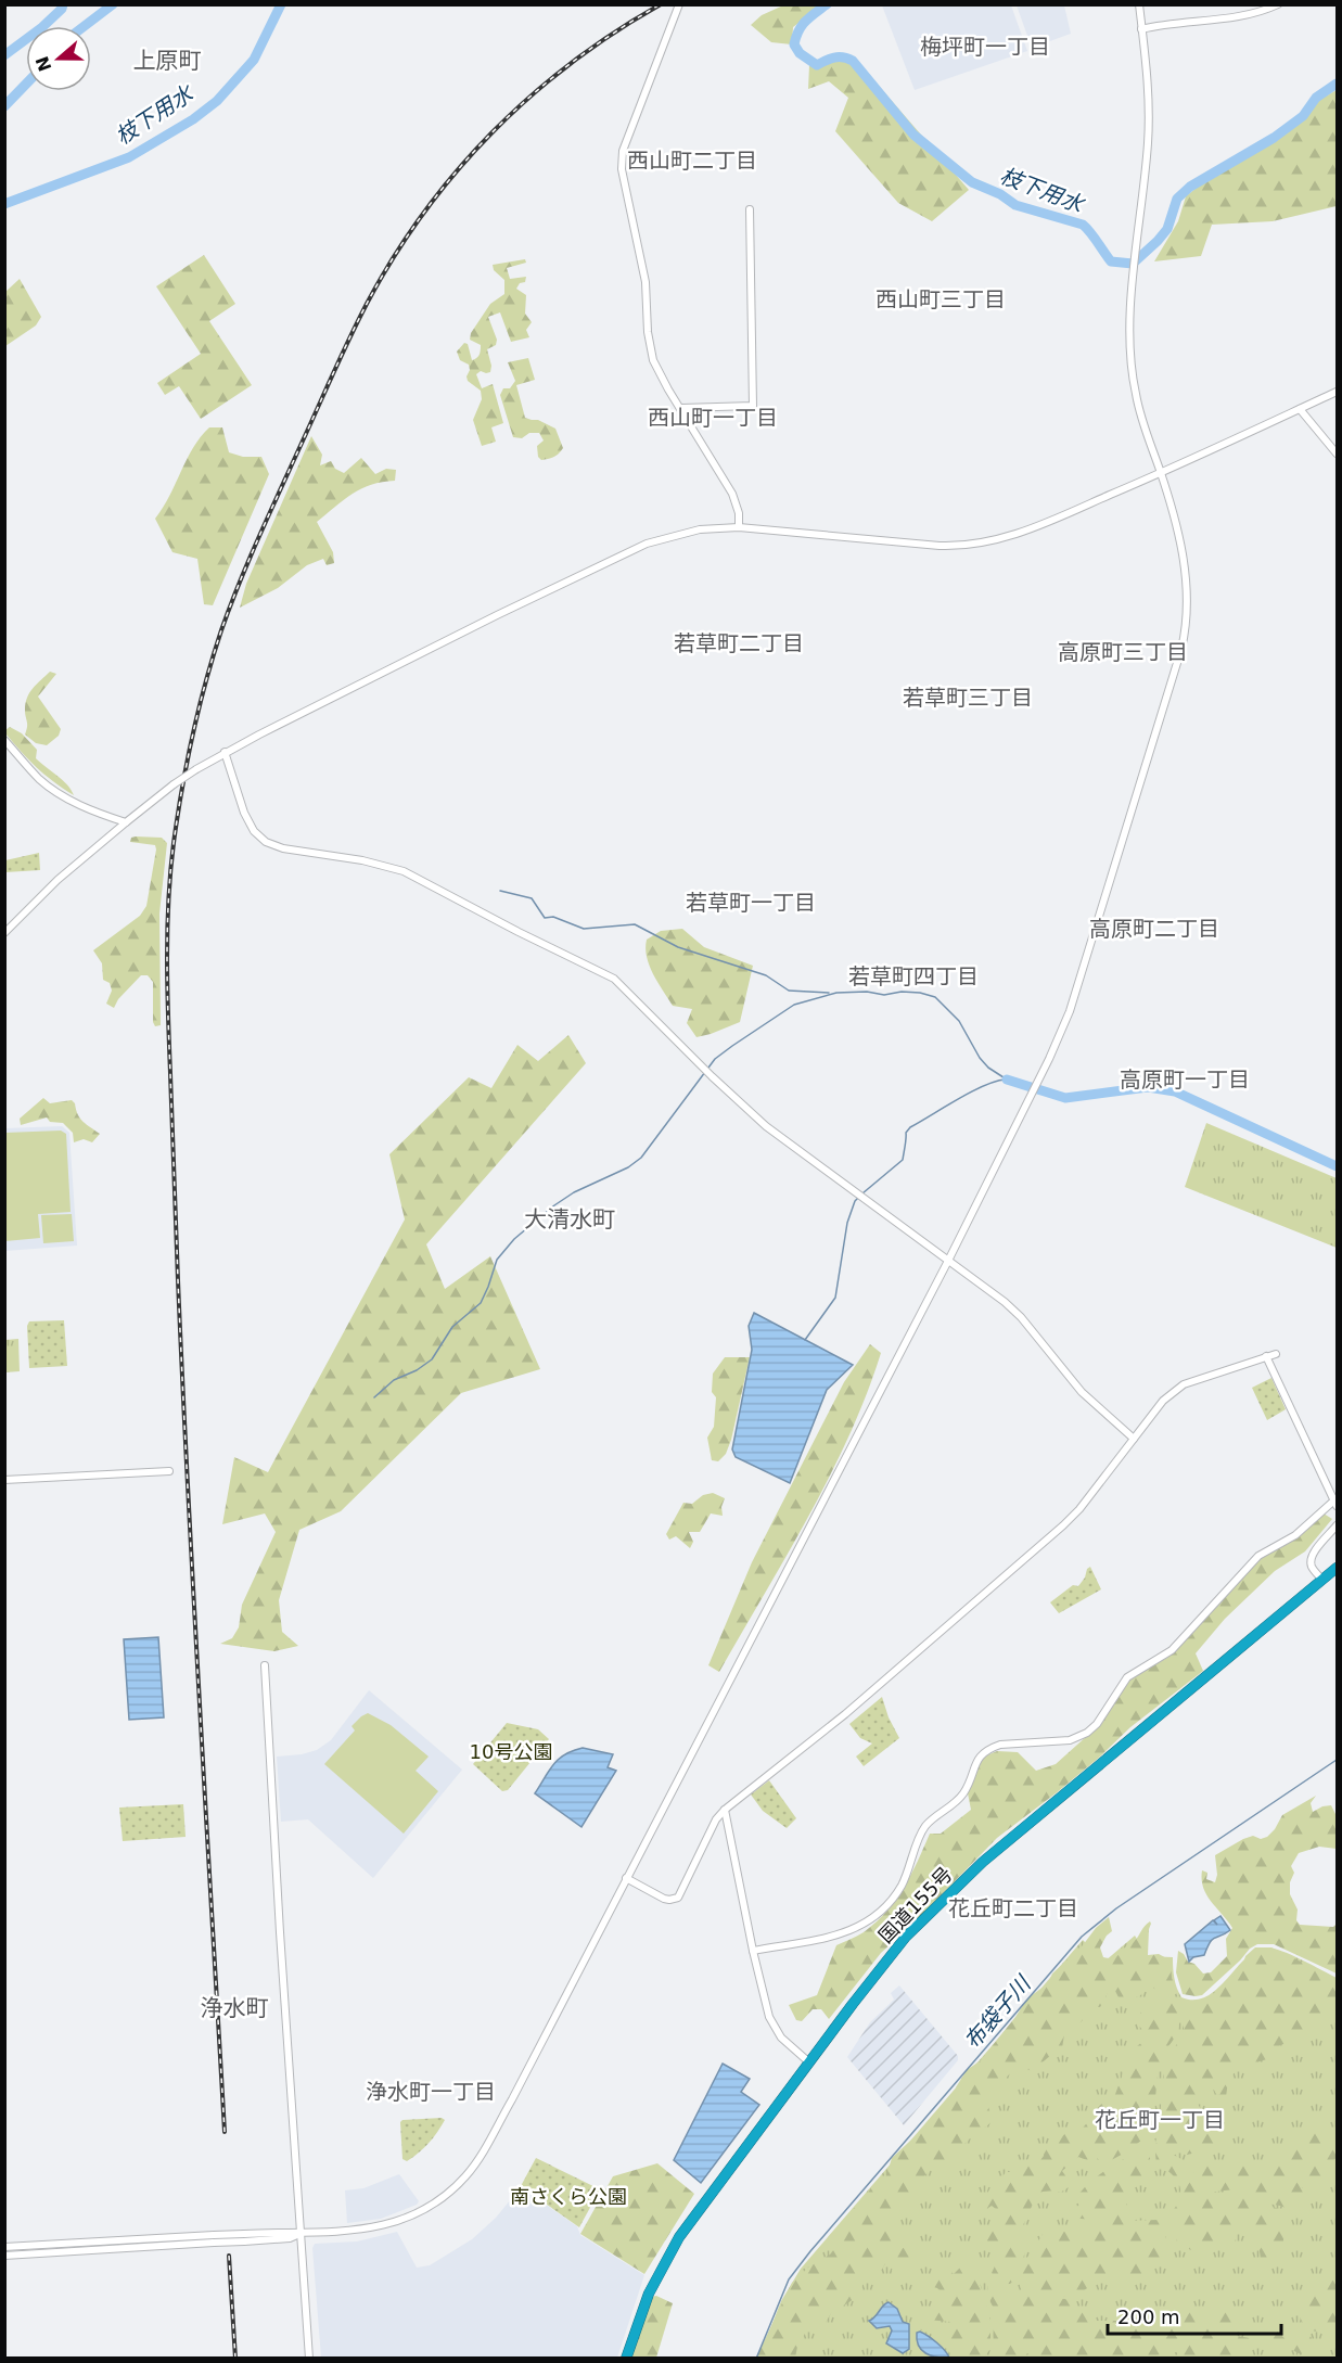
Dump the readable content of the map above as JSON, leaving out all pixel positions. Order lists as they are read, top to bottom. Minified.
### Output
{"streets":{"highway":["国道155号"]},"districts":["梅坪町一丁目","上原町","西山町二丁目","西山町三丁目","西山町一丁目","若草町二丁目","高原町三丁目","若草町三丁目","若草町一丁目","高原町二丁目","若草町四丁目","高原町一丁目","大清水町","花丘町二丁目","浄水町","浄水町一丁目","花丘町一丁目"],"water":["枝下用水","布袋子川"],"parks":["10号公園","南さくら公園"],"scale_bar":"200 m","north":"left"}
